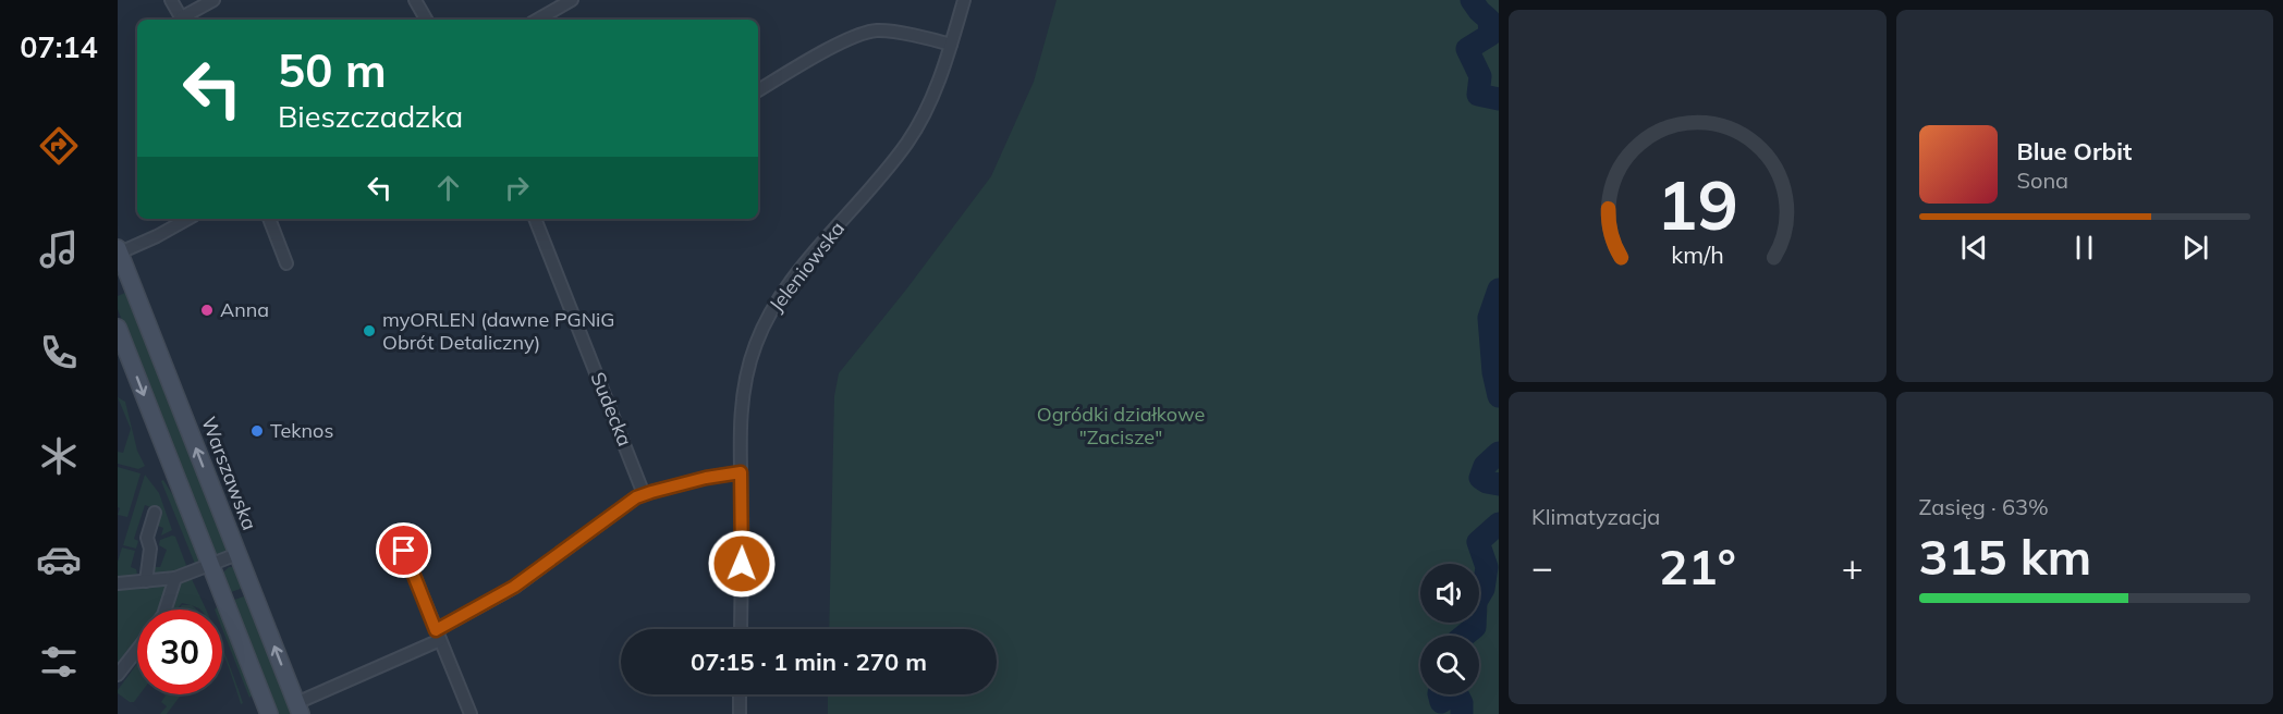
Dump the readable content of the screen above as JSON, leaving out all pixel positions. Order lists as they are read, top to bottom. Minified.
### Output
{"streets":{"main road":["Warszawska"],"street":["Jeleniowska","Sudecka"]},"parks":["Ogródki działkowe \"Zacisze\""],"places":["Anna","myORLEN (dawne PGNiG Obrót Detaliczny)","Teknos"],"page":{"tabs":"07:14","turn":["50 m","Bieszczadzka"],"song":["Blue Orbit","Sona"],"tile":["Klimatyzacja",["Zasięg · 63%","315 km"]],"heat":["−","21°","+"],"limit":"30","trip":"07:15 · 1 min · 270 m","gauge":["19","km/h"]}}
